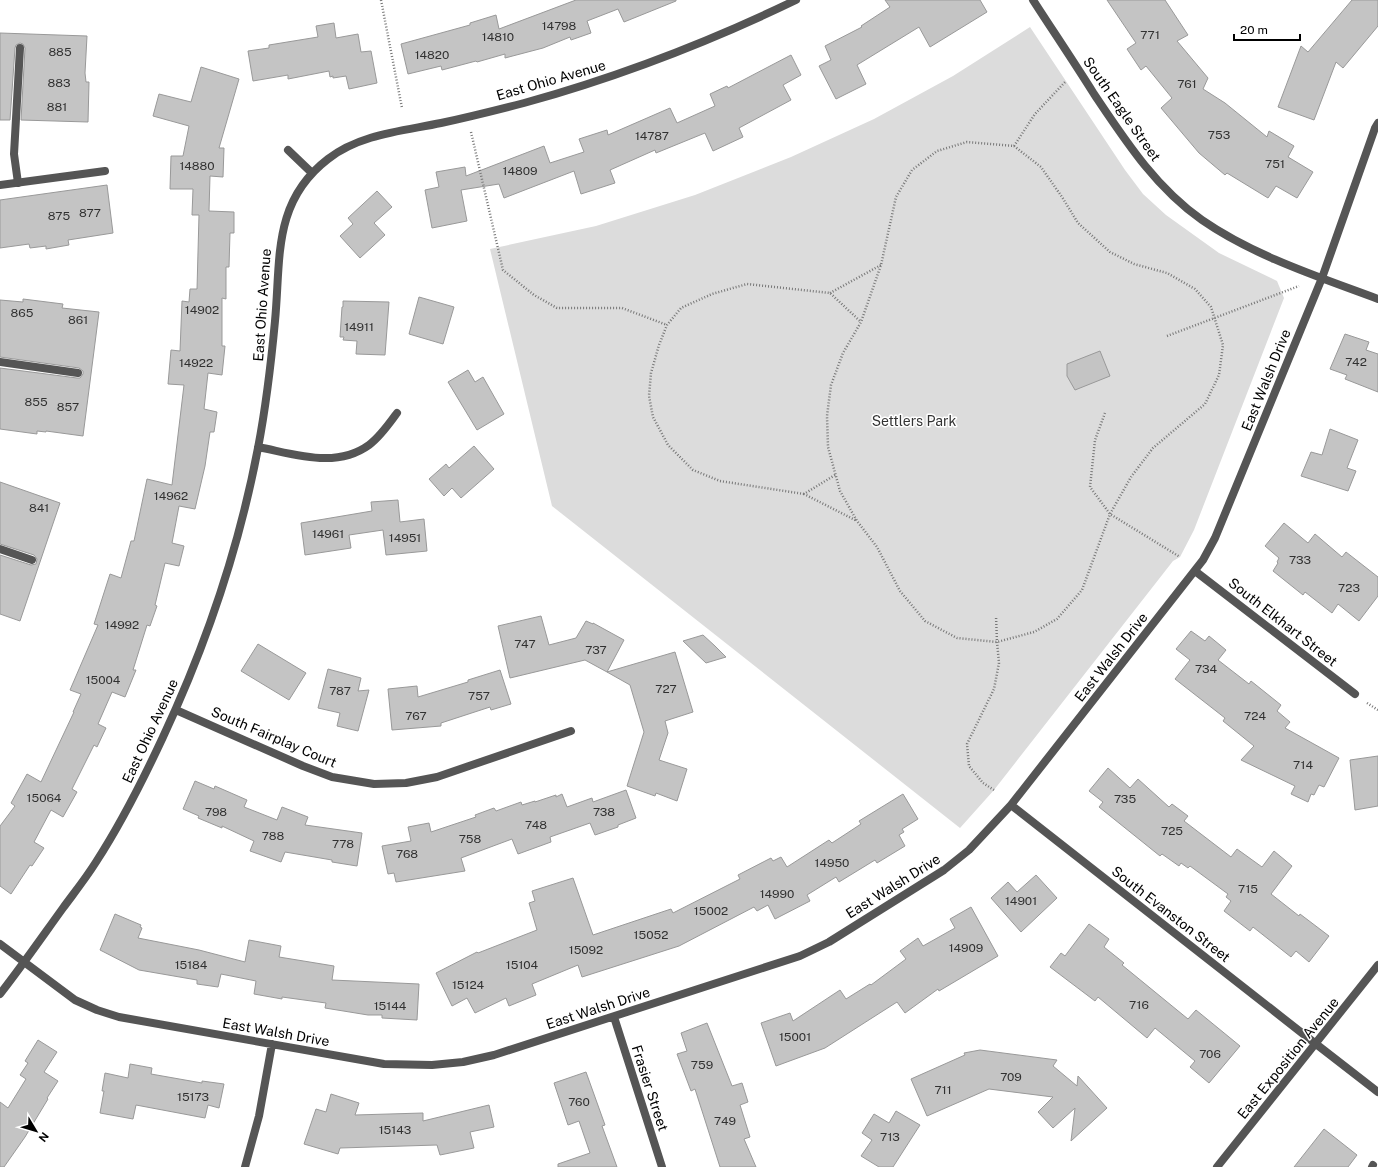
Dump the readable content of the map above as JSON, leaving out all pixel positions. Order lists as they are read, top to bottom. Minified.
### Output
{"streets":{"street":["East Ohio Avenue","South Eagle Street","East Walsh Drive","South Elkhart Street","South Fairplay Court","South Evanston Street","East Exposition Avenue","Frasier Street"]},"crossings":[["East Ohio Avenue","East Walsh Drive"],["East Ohio Avenue","South Fairplay Court"],["South Eagle Street","East Walsh Drive"],["East Walsh Drive","South Elkhart Street"],["East Walsh Drive","South Evanston Street"],["East Walsh Drive","Frasier Street"],["South Evanston Street","East Exposition Avenue"]],"parks":["Settlers Park"],"house_numbers":["14798","771","14810","885","14820","883","761","881","753","14787","751","14880","14809","877","875","14902","865","861","14911","742","14922","855","857","14962","841","14961","14951","733","723","14992","747","737","734","15004","727","787","757","767","724","714","15064","735","798","738","748","725","788","758","778","768","14950","715","14990","14901","15002","15052","14909","15092","15184","15104","15124","716","15144","15001","706","759","709","711","15173","760","749","15143","713"],"scale_bar":"20 m","north":"bottom right"}
